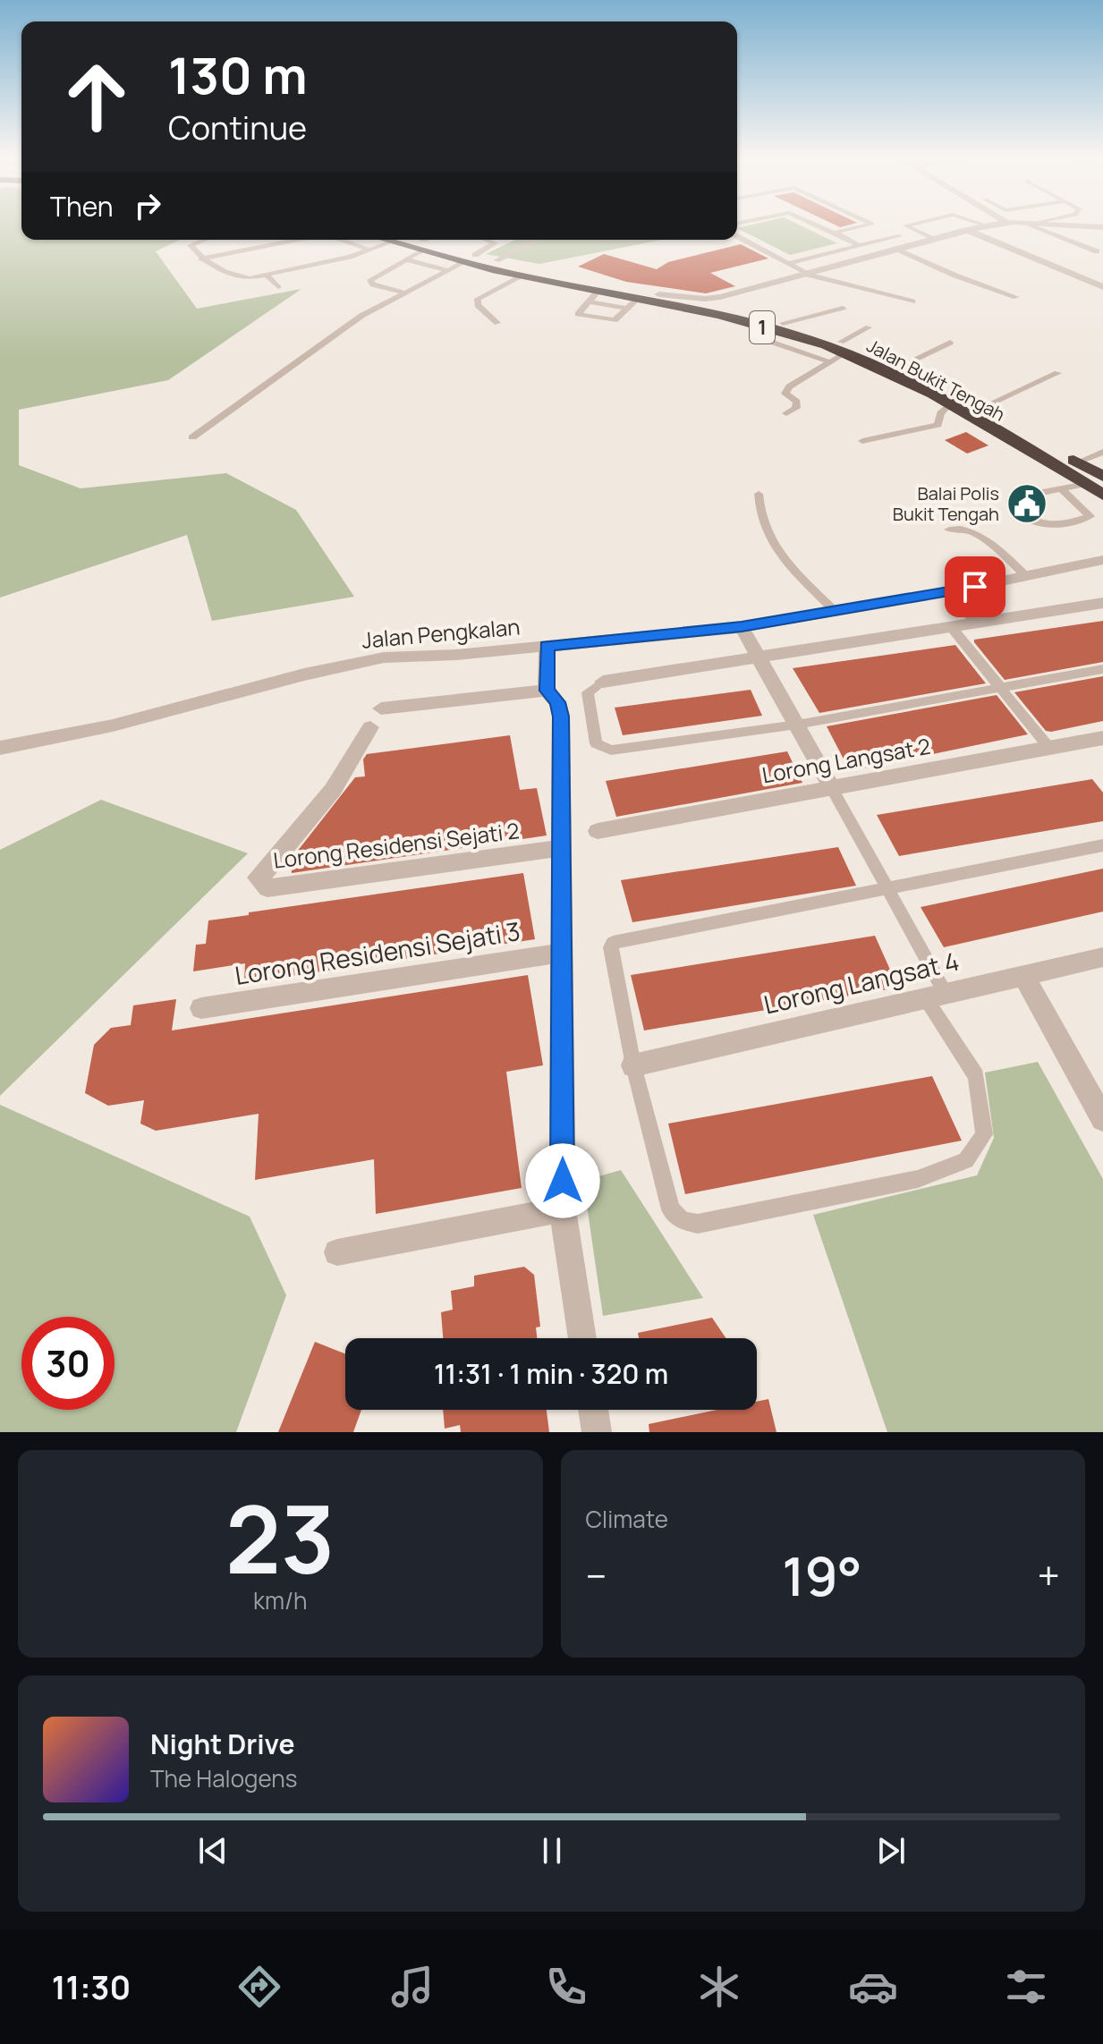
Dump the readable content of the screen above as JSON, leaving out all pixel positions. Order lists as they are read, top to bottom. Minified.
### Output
{"streets":{"highway":["1","Jalan Bukit Tengah"],"street":["Jalan Pengkalan","Lorong Langsat 2","Lorong Residensi Sejati 2","Lorong Residensi Sejati 3","Lorong Langsat 4"]},"places":{"public building":["Balai Polis Bukit Tengah"]},"page":{"turn":["130 m","Continue"],"then":"Then","limit":"30","trip":"11:31 · 1 min · 320 m","tile":[["23","km/h"],"Climate"],"heat":["−","19°","+"],"song":["Night Drive","The Halogens"],"tabs":"11:30"}}
